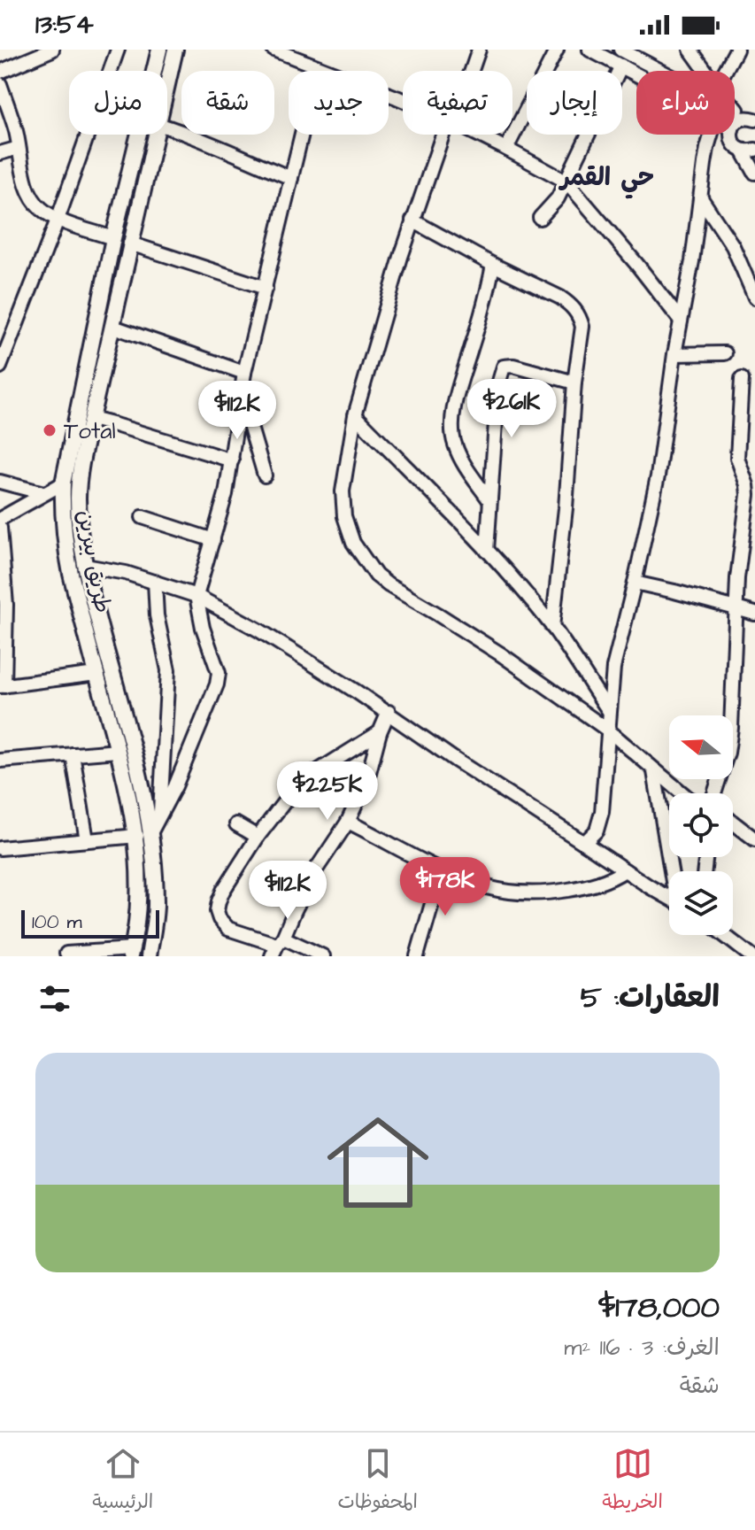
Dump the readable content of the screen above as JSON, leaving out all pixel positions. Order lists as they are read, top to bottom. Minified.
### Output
{"streets":{"main road":["طريق بيرين"]},"districts":["حي القمر"],"places":["Total"],"scale_bar":"100 m","north":"left","page":{"status":"13:54","chip":["شراء","إيجار","تصفية","جديد","شقة","منزل"],"price":["$261K","$112K","$225K","$178K","$112K"],"scale":"100 m","heading":"العقارات: 5","list":[{"name":"$178,000","note":"الغرف: 3 · 116 m² · شقة"}],"tabs":["الخريطة","المحفوظات","الرئيسية"]}}
